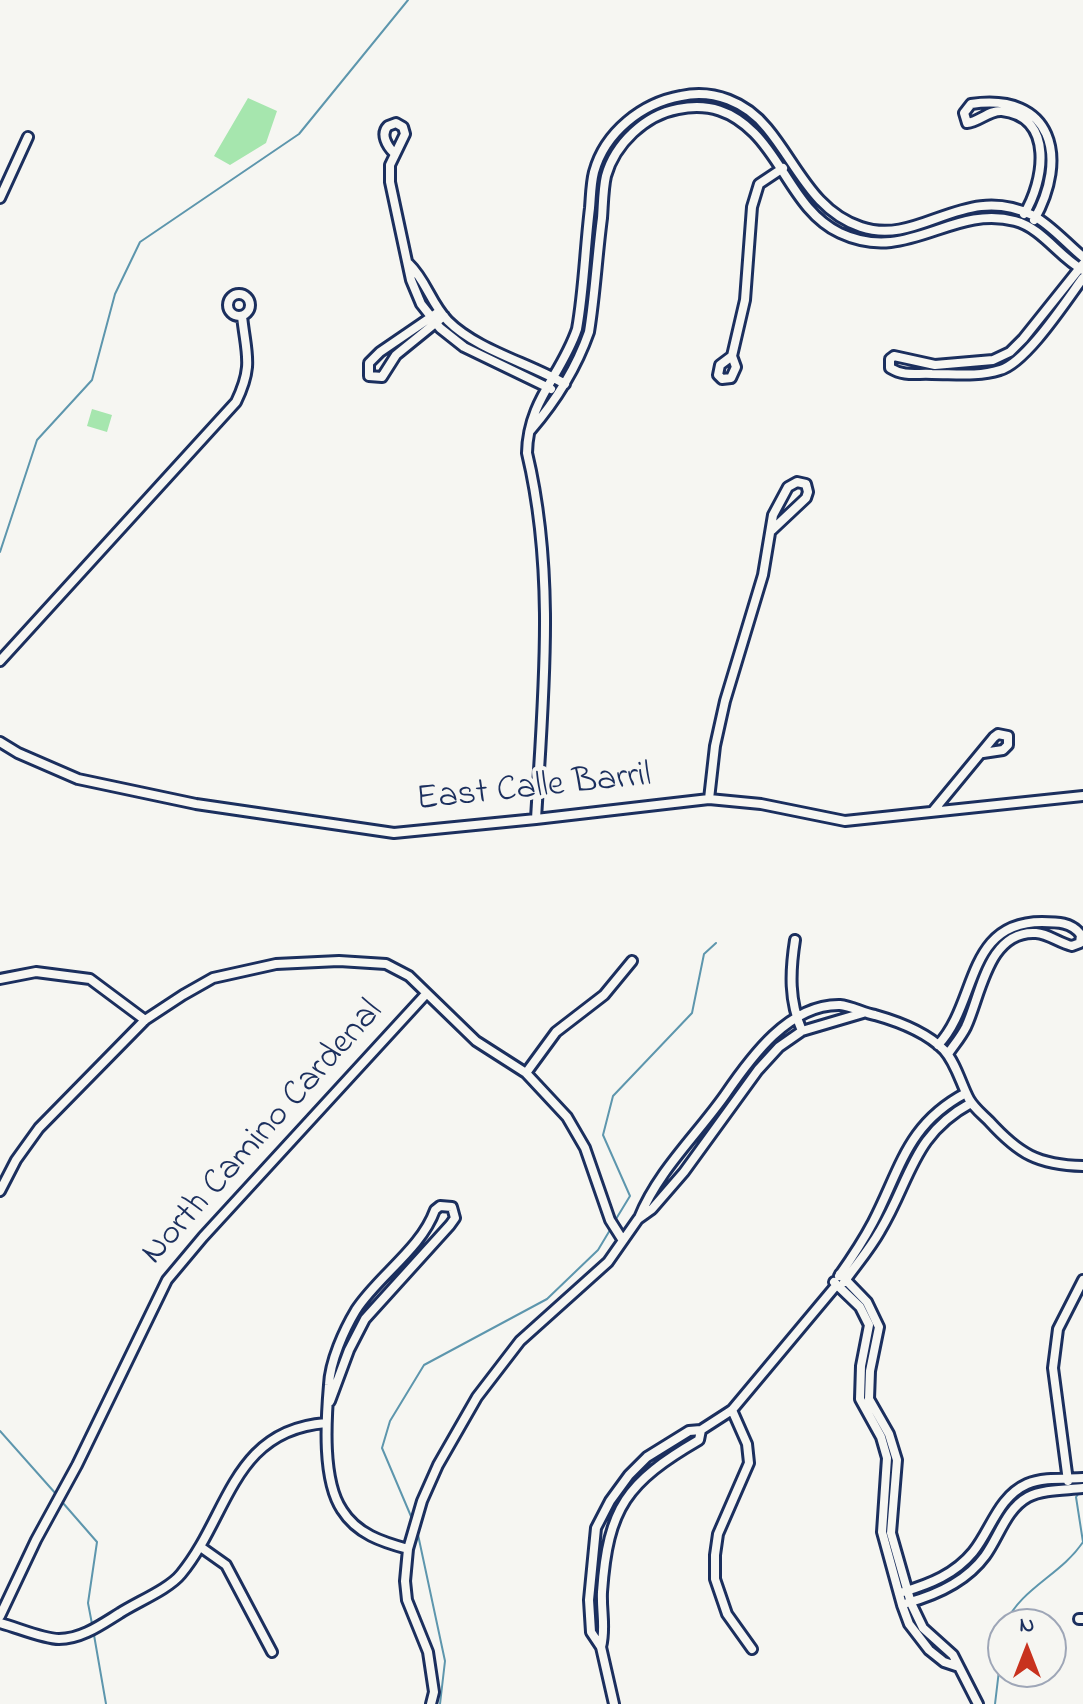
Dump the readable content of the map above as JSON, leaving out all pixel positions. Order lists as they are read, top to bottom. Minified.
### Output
{"streets":{"street":["East Calle Barril","North Camino Cardenal"]},"north":"top"}
